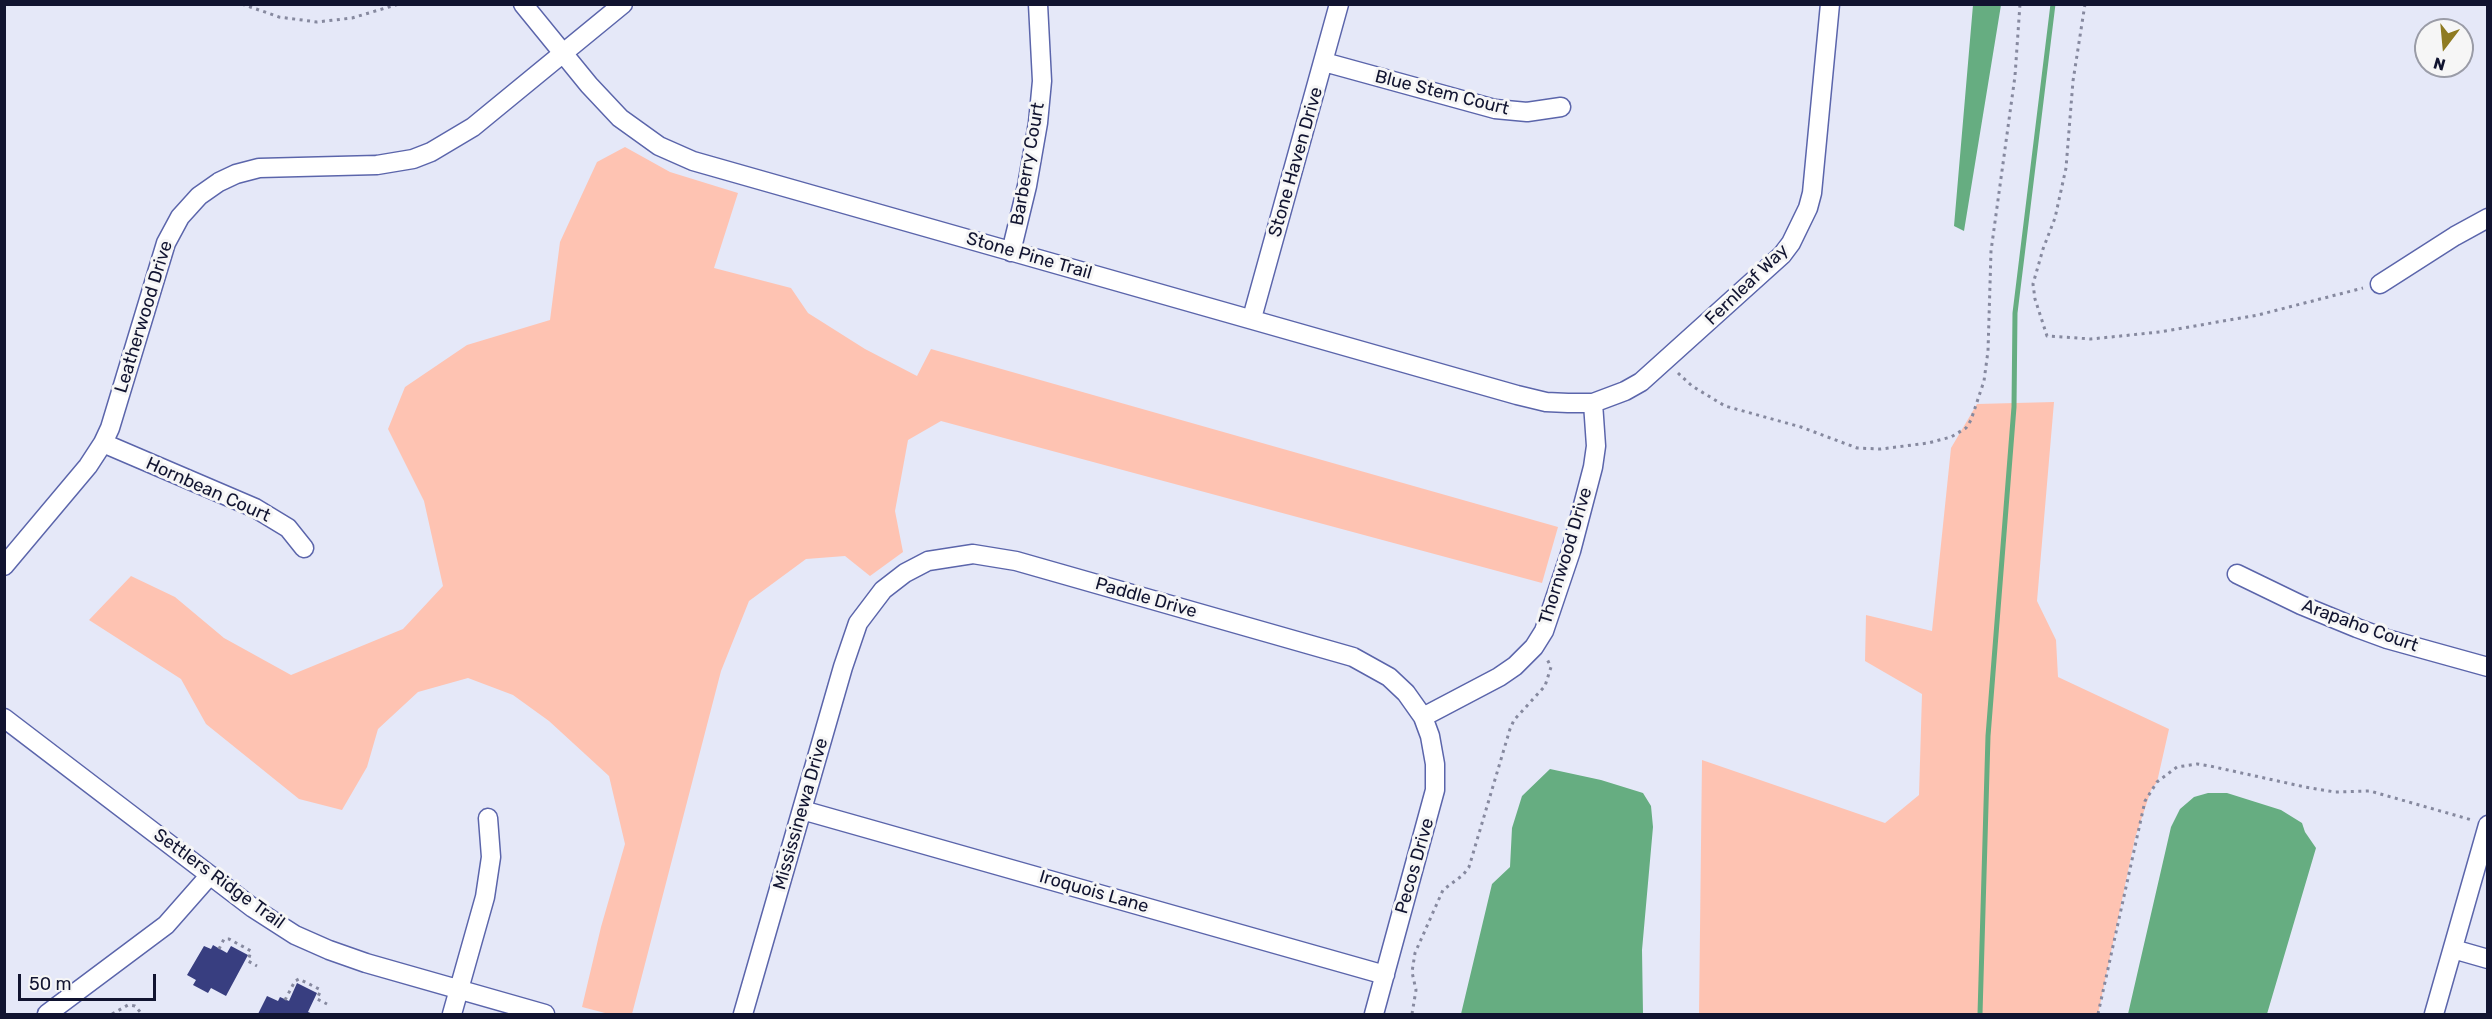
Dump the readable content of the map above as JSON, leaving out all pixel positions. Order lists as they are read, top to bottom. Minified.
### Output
{"streets":{"street":["Blue Stem Court","Stone Haven Drive","Barberry Court","Stone Pine Trail","Fernleaf Way","Leatherwood Drive","Hornbean Court","Thornwood Drive","Paddle Drive","Arapaho Court","Mississinewa Drive","Pecos Drive","Settlers Ridge Trail","Iroquois Lane"]},"crossings":[["Blue Stem Court","Stone Haven Drive"],["Stone Haven Drive","Stone Pine Trail"],["Barberry Court","Stone Pine Trail"],["Stone Pine Trail","Fernleaf Way"],["Stone Pine Trail","Leatherwood Drive"],["Stone Pine Trail","Thornwood Drive"],["Fernleaf Way","Thornwood Drive"],["Leatherwood Drive","Hornbean Court"],["Thornwood Drive","Paddle Drive"],["Thornwood Drive","Pecos Drive"],["Paddle Drive","Mississinewa Drive"],["Paddle Drive","Pecos Drive"],["Mississinewa Drive","Iroquois Lane"],["Pecos Drive","Iroquois Lane"]],"scale_bar":"50 m","north":"bottom"}
